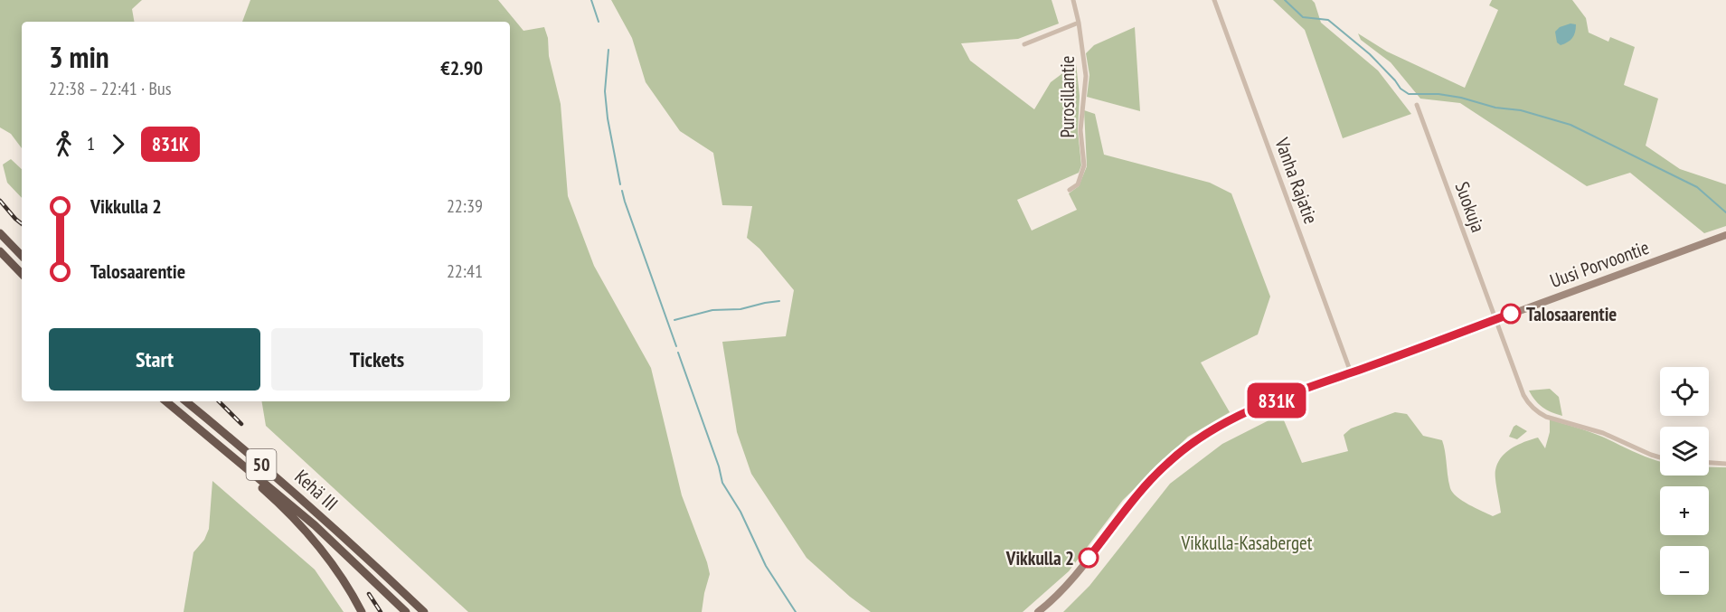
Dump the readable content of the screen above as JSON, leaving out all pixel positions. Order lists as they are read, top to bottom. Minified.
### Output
{"streets":{"highway":["50","Kehä III"],"main road":["Uusi Porvoontie"],"street":["Purosillantie","Vanha Rajatie","Suokuja"]},"crossings":[["Vanha Rajatie","Uusi Porvoontie"],["Suokuja","Uusi Porvoontie"]],"parks":["Vikkulla-Kasaberget"],"places":["Talosaarentie","Vikkulla 2"],"lines":["bus line 831K"],"page":{"on_map":"831K","heading":["3 min","22:38 – 22:41 · Bus","€2.90"],"legs":["1","831K"],"list":[{"name":"Vikkulla 2","value":"22:39"},{"name":"Talosaarentie","value":"22:41"}],"buttons":["Start","Tickets"],"map_buttons":["+","−"]}}
